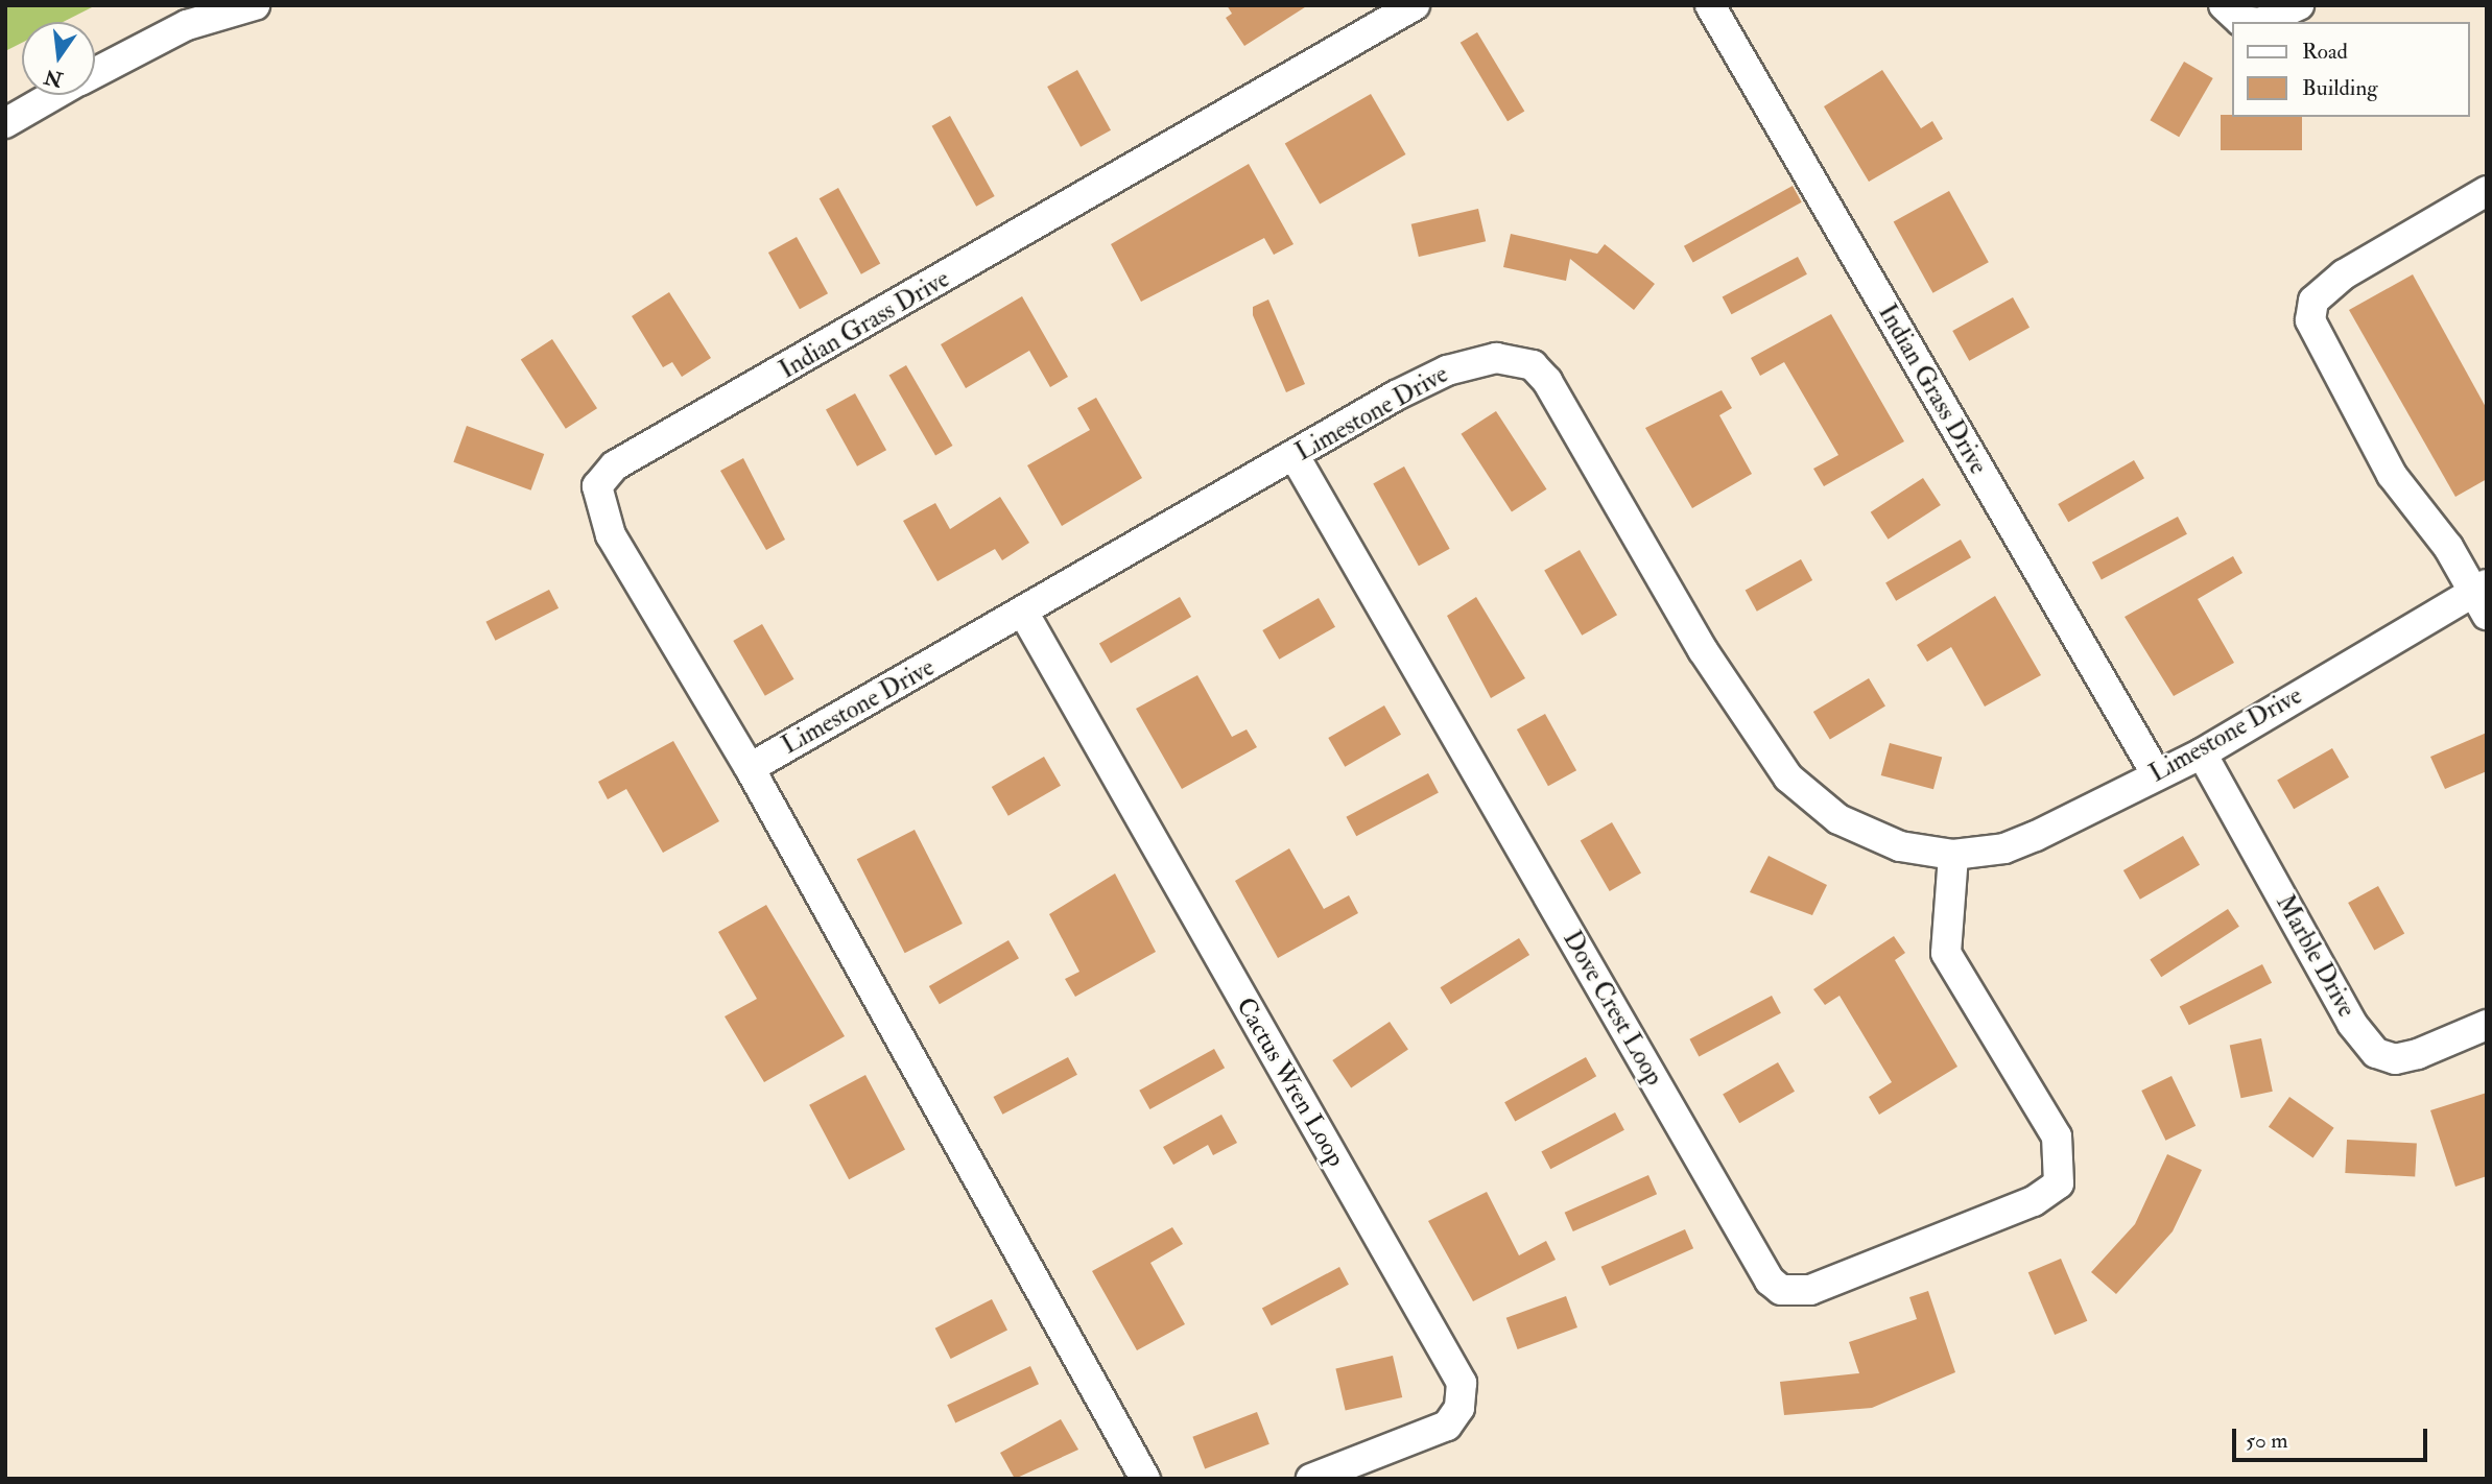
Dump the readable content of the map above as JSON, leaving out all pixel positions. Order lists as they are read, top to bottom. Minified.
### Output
{"streets":{"street":["Indian Grass Drive","Limestone Drive","Marble Drive","Dove Crest Loop","Cactus Wren Loop"]},"crossings":[["Indian Grass Drive","Limestone Drive"],["Limestone Drive","Marble Drive"],["Limestone Drive","Dove Crest Loop"],["Limestone Drive","Cactus Wren Loop"]],"legend":["Road","Building"],"scale_bar":"50 m","north":"bottom"}
